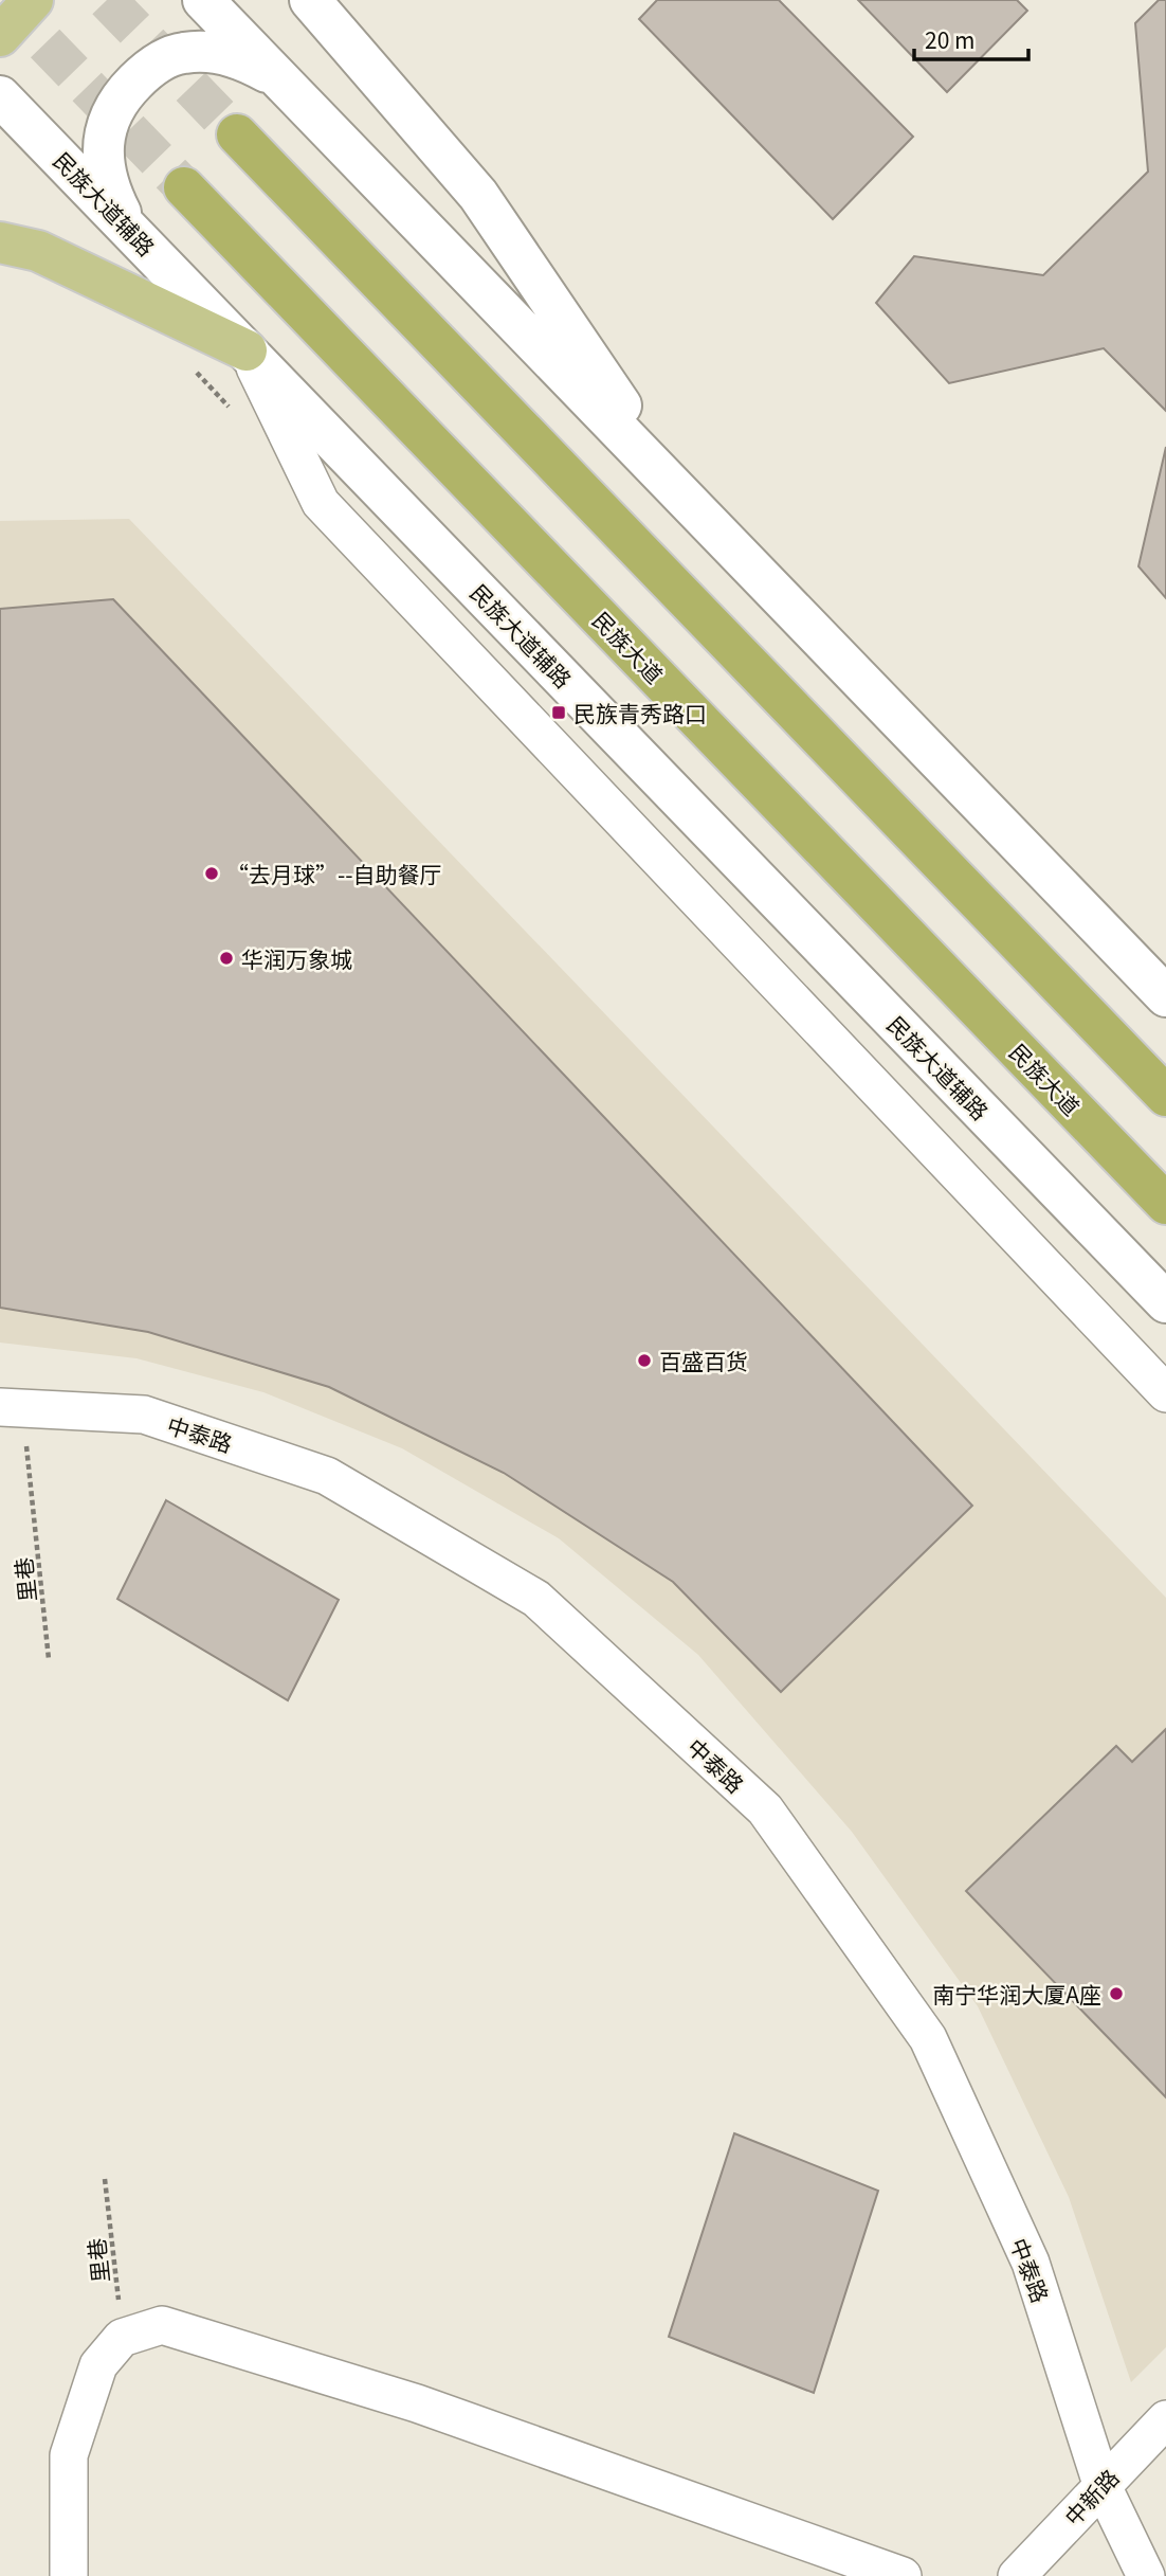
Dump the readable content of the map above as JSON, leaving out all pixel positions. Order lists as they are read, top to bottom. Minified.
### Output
{"streets":{"highway":["民族大道"],"street":["民族大道辅路","中泰路","中新路"],"path":["里巷"]},"crossings":[["中泰路","里巷"],["中泰路","中新路"]],"places":{"transit":["民族青秀路口"],"other":["“去月球”--自助餐厅","华润万象城","百盛百货","南宁华润大厦A座"]},"scale_bar":"20 m"}
